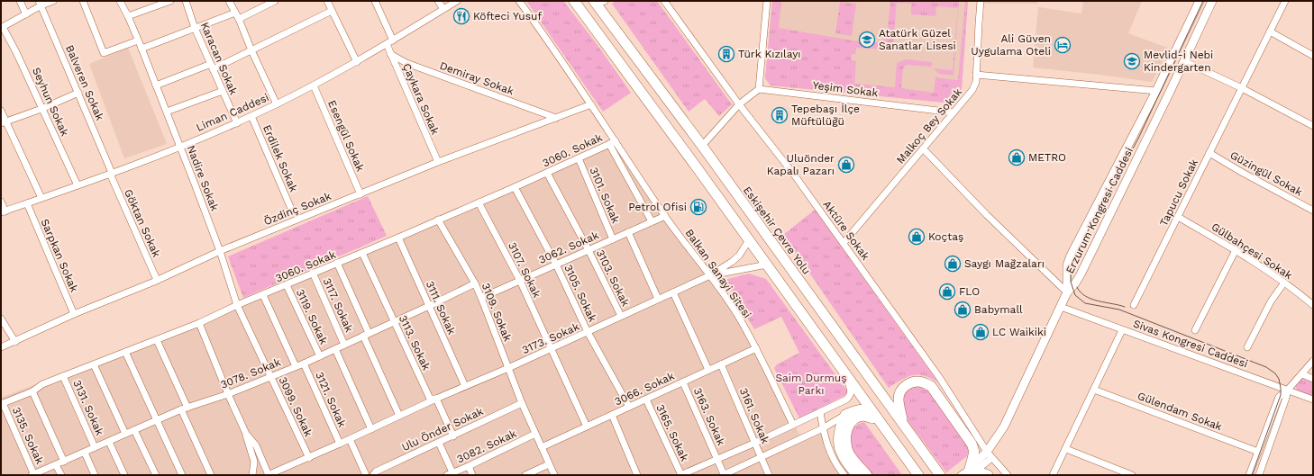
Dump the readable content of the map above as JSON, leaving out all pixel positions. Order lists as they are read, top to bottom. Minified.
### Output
{"streets":{"highway":["Eskişehir Çevre Yolu"],"main road":["Erzurum Kongresi Caddesi"],"street":["Karacan Sokak","Demiray Sokak","Balveren Sokak","Yeşim Sokak","Çaykara Sokak","Seyhun Sokak","Liman Caddesi","Malkoç Bey Sokak","Esengül Sokak","3060. Sokak","Erdilek Sokak","Güzingül Sokak","Nadire Sokak","Tapucu Sokak","3101. Sokak","Özdinç Sokak","Göktan Sokak","Aktüre Sokak","3062. Sokak","Gülbahçesi Sokak","Sarpkan Sokak","3107. Sokak","Balkan Sanayi Sitesi","3103. Sokak","3105. Sokak","3117. Sokak","3111. Sokak","3109. Sokak","3119. Sokak","3173. Sokak","3113. Sokak","Sivas Kongresi Caddesi","3078. Sokak","3066. Sokak","3121. Sokak","3099. Sokak","3131. Sokak","Gülendam Sokak","3161. Sokak","3163. Sokak","Ulu Önder Sokak","3165. Sokak","3135. Sokak","3082. Sokak"]},"crossings":[["Karacan Sokak","Liman Caddesi"],["Demiray Sokak","Çaykara Sokak"],["Demiray Sokak","Özdinç Sokak"],["Balveren Sokak","Liman Caddesi"],["Balveren Sokak","Göktan Sokak"],["Yeşim Sokak","Malkoç Bey Sokak"],["Çaykara Sokak","Liman Caddesi"],["Çaykara Sokak","Özdinç Sokak"],["Seyhun Sokak","Liman Caddesi"],["Liman Caddesi","Esengül Sokak"],["Liman Caddesi","Erdilek Sokak"],["Liman Caddesi","Nadire Sokak"],["Liman Caddesi","Göktan Sokak"],["Liman Caddesi","Sarpkan Sokak"],["Malkoç Bey Sokak","Aktüre Sokak"],["Esengül Sokak","Özdinç Sokak"],["3060. Sokak","Nadire Sokak"],["3060. Sokak","3101. Sokak"],["3060. Sokak","3107. Sokak"],["3060. Sokak","Balkan Sanayi Sitesi"],["3060. Sokak","3103. Sokak"],["3060. Sokak","3105. Sokak"],["3060. Sokak","3117. Sokak"],["3060. Sokak","3111. Sokak"],["3060. Sokak","3109. Sokak"],["3060. Sokak","3119. Sokak"],["3060. Sokak","3113. Sokak"],["3060. Sokak","3099. Sokak"],["3060. Sokak","3131. Sokak"],["3060. Sokak","3135. Sokak"],["Güzingül Sokak","Tapucu Sokak"],["Nadire Sokak","Özdinç Sokak"],["Nadire Sokak","3099. Sokak"],["Tapucu Sokak","Gülbahçesi Sokak"],["3101. Sokak","3062. Sokak"],["Özdinç Sokak","Göktan Sokak"],["Özdinç Sokak","Sarpkan Sokak"],["3062. Sokak","3107. Sokak"],["3062. Sokak","Balkan Sanayi Sitesi"],["3062. Sokak","3103. Sokak"],["3062. Sokak","3105. Sokak"],["3062. Sokak","3109. Sokak"],["3107. Sokak","3173. Sokak"],["3107. Sokak","3066. Sokak"],["Balkan Sanayi Sitesi","3173. Sokak"],["Balkan Sanayi Sitesi","3066. Sokak"],["3103. Sokak","3173. Sokak"],["3105. Sokak","3173. Sokak"],["3105. Sokak","3066. Sokak"],["3117. Sokak","3078. Sokak"],["3111. Sokak","3173. Sokak"],["3111. Sokak","3078. Sokak"],["3109. Sokak","3173. Sokak"],["3109. Sokak","3078. Sokak"],["3109. Sokak","3066. Sokak"],["3109. Sokak","Ulu Önder Sokak"],["3109. Sokak","3082. Sokak"],["3119. Sokak","3078. Sokak"],["3173. Sokak","3113. Sokak"],["3173. Sokak","3121. Sokak"],["3173. Sokak","3099. Sokak"],["3113. Sokak","3078. Sokak"],["3113. Sokak","Ulu Önder Sokak"],["3078. Sokak","3121. Sokak"],["3078. Sokak","3099. Sokak"],["3078. Sokak","3131. Sokak"],["3078. Sokak","3135. Sokak"],["3066. Sokak","3161. Sokak"],["3066. Sokak","3163. Sokak"],["3066. Sokak","3165. Sokak"]],"parks":["Saim Durmuş Parkı"],"places":{"restaurant":["Köfteci Yusuf"],"school or university":["Atatürk Güzel Sanatlar Lisesi","Mevlid-i Nebi Kindergarten"],"hotel":["Ali Güven Uygulama Oteli"],"building":["Türk Kızılayı","Tepebaşı İlçe Müftülüğü"],"shop":["METRO","Uluönder Kapalı Pazarı","Koçtaş","Saygı Mağzaları","FLO","Babymall","LC Waikiki"],"fuel station":["Petrol Ofisi"]}}
